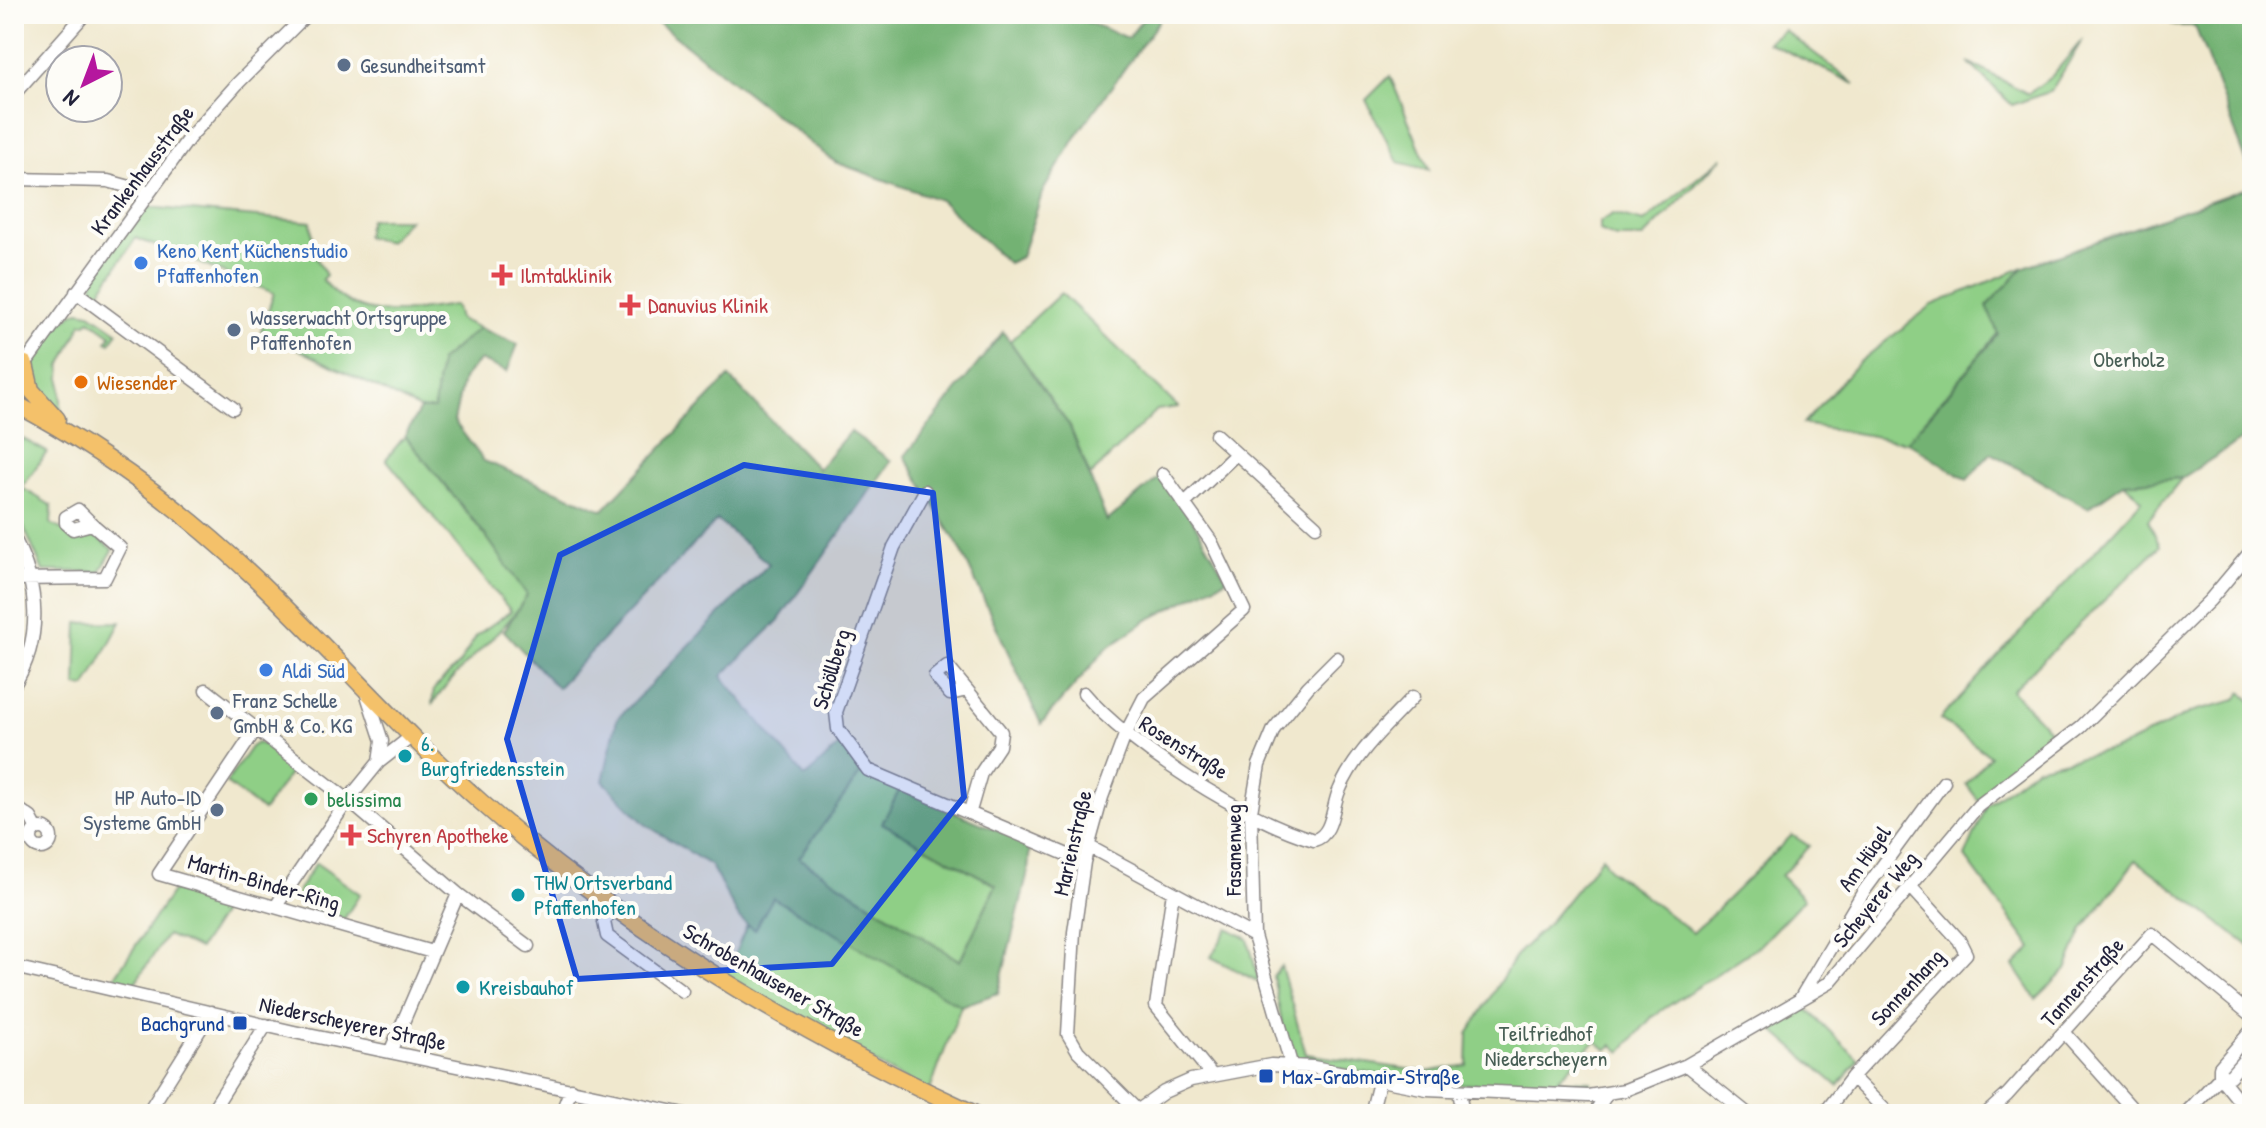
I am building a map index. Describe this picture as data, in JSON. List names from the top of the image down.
{
  "streets": {
    "main road": ["Schrobenhausener Straße"],
    "street": [
      "Krankenhausstraße",
      "Schöllberg",
      "Rosenstraße",
      "Marienstraße",
      "Fasanenweg",
      "Am Hügel",
      "Martin-Binder-Ring",
      "Scheyerer Weg",
      "Tannenstraße",
      "Sonnenhang",
      "Niederscheyerer Straße"
    ]
  },
  "crossings": [
    ["Krankenhausstraße", "Schrobenhausener Straße"],
    ["Schöllberg", "Marienstraße"],
    ["Rosenstraße", "Marienstraße"],
    ["Rosenstraße", "Fasanenweg"],
    ["Am Hügel", "Scheyerer Weg"],
    ["Scheyerer Weg", "Sonnenhang"]
  ],
  "parks": ["Oberholz", "Teilfriedhof Niederscheyern"],
  "places": {
    "other": [
      "Gesundheitsamt",
      "Keno Kent Küchenstudio Pfaffenhofen",
      "Wasserwacht Ortsgruppe Pfaffenhofen",
      "Wiesender",
      "Aldi Süd",
      "Franz Schelle GmbH & Co. KG",
      "6. Burgfriedensstein",
      "belissima",
      "HP Auto-ID Systeme GmbH",
      "THW Ortsverband Pfaffenhofen",
      "Kreisbauhof"
    ],
    "health": ["Ilmtalklinik", "Danuvius Klinik", "Schyren Apotheke"],
    "transit": ["Bachgrund", "Max-Grabmair-Straße"]
  },
  "north": "bottom left"
}
